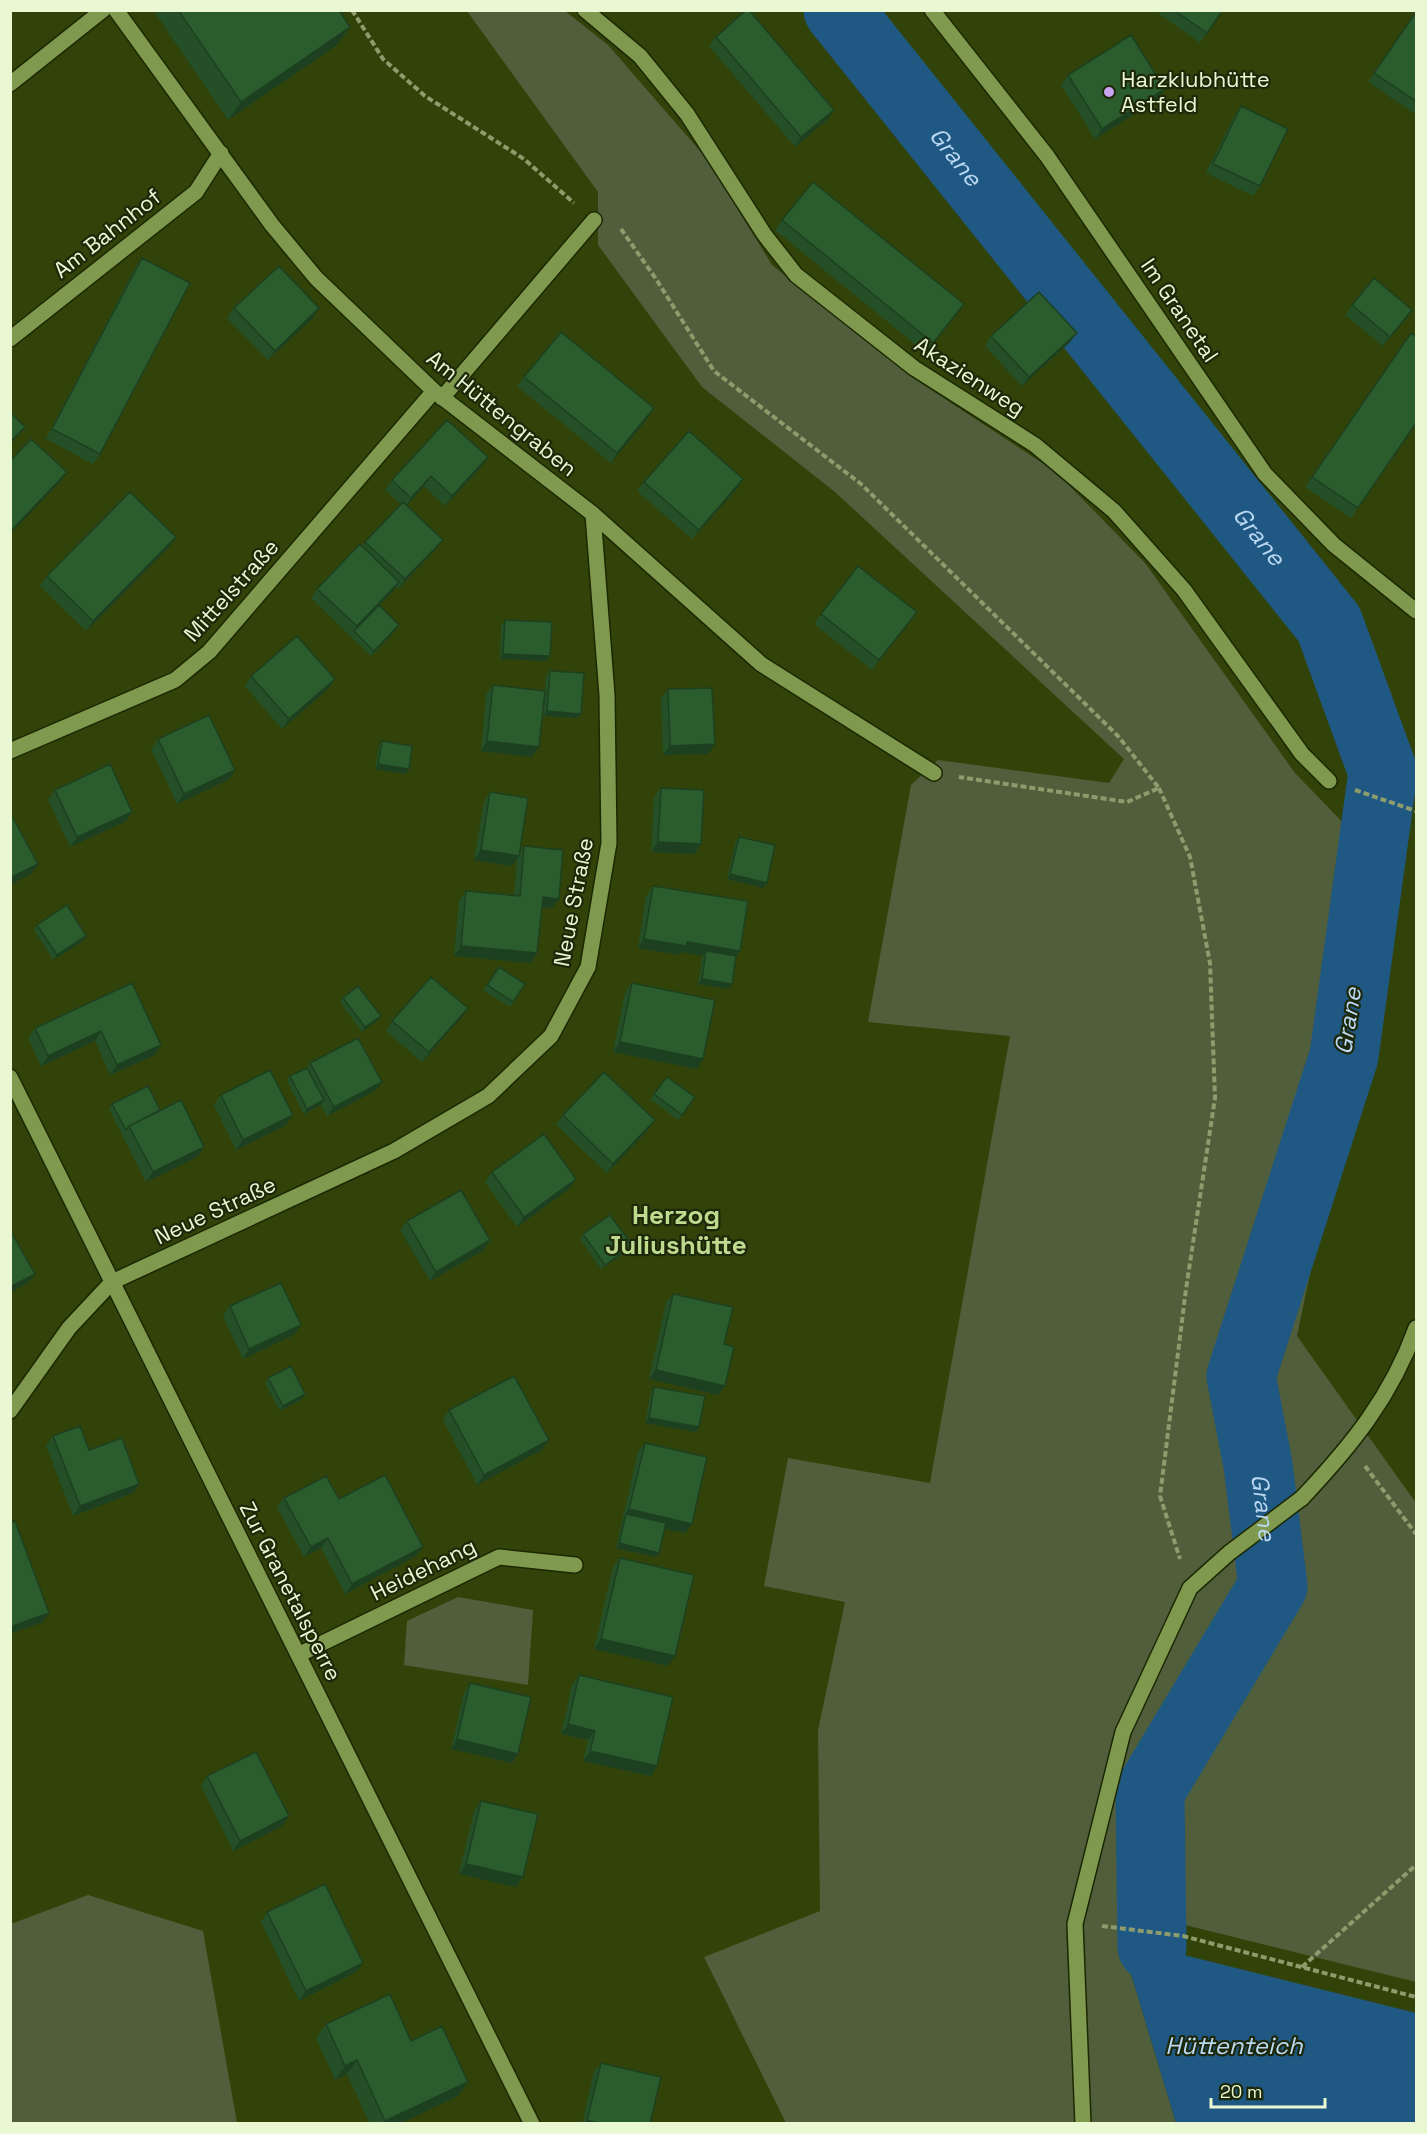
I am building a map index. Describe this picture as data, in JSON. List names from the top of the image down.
{
  "streets": {
    "street": [
      "Am Bahnhof",
      "Im Granetal",
      "Akazienweg",
      "Am Hüttengraben",
      "Mittelstraße",
      "Neue Straße",
      "Heidehang",
      "Zur Granetalsperre"
    ]
  },
  "crossings": [
    ["Am Bahnhof", "Am Hüttengraben"],
    ["Am Hüttengraben", "Mittelstraße"],
    ["Am Hüttengraben", "Neue Straße"],
    ["Neue Straße", "Zur Granetalsperre"],
    ["Heidehang", "Zur Granetalsperre"]
  ],
  "districts": ["Herzog Juliushütte"],
  "water": ["Grane", "Hüttenteich"],
  "places": ["Harzklubhütte Astfeld"],
  "scale_bar": "20 m"
}
